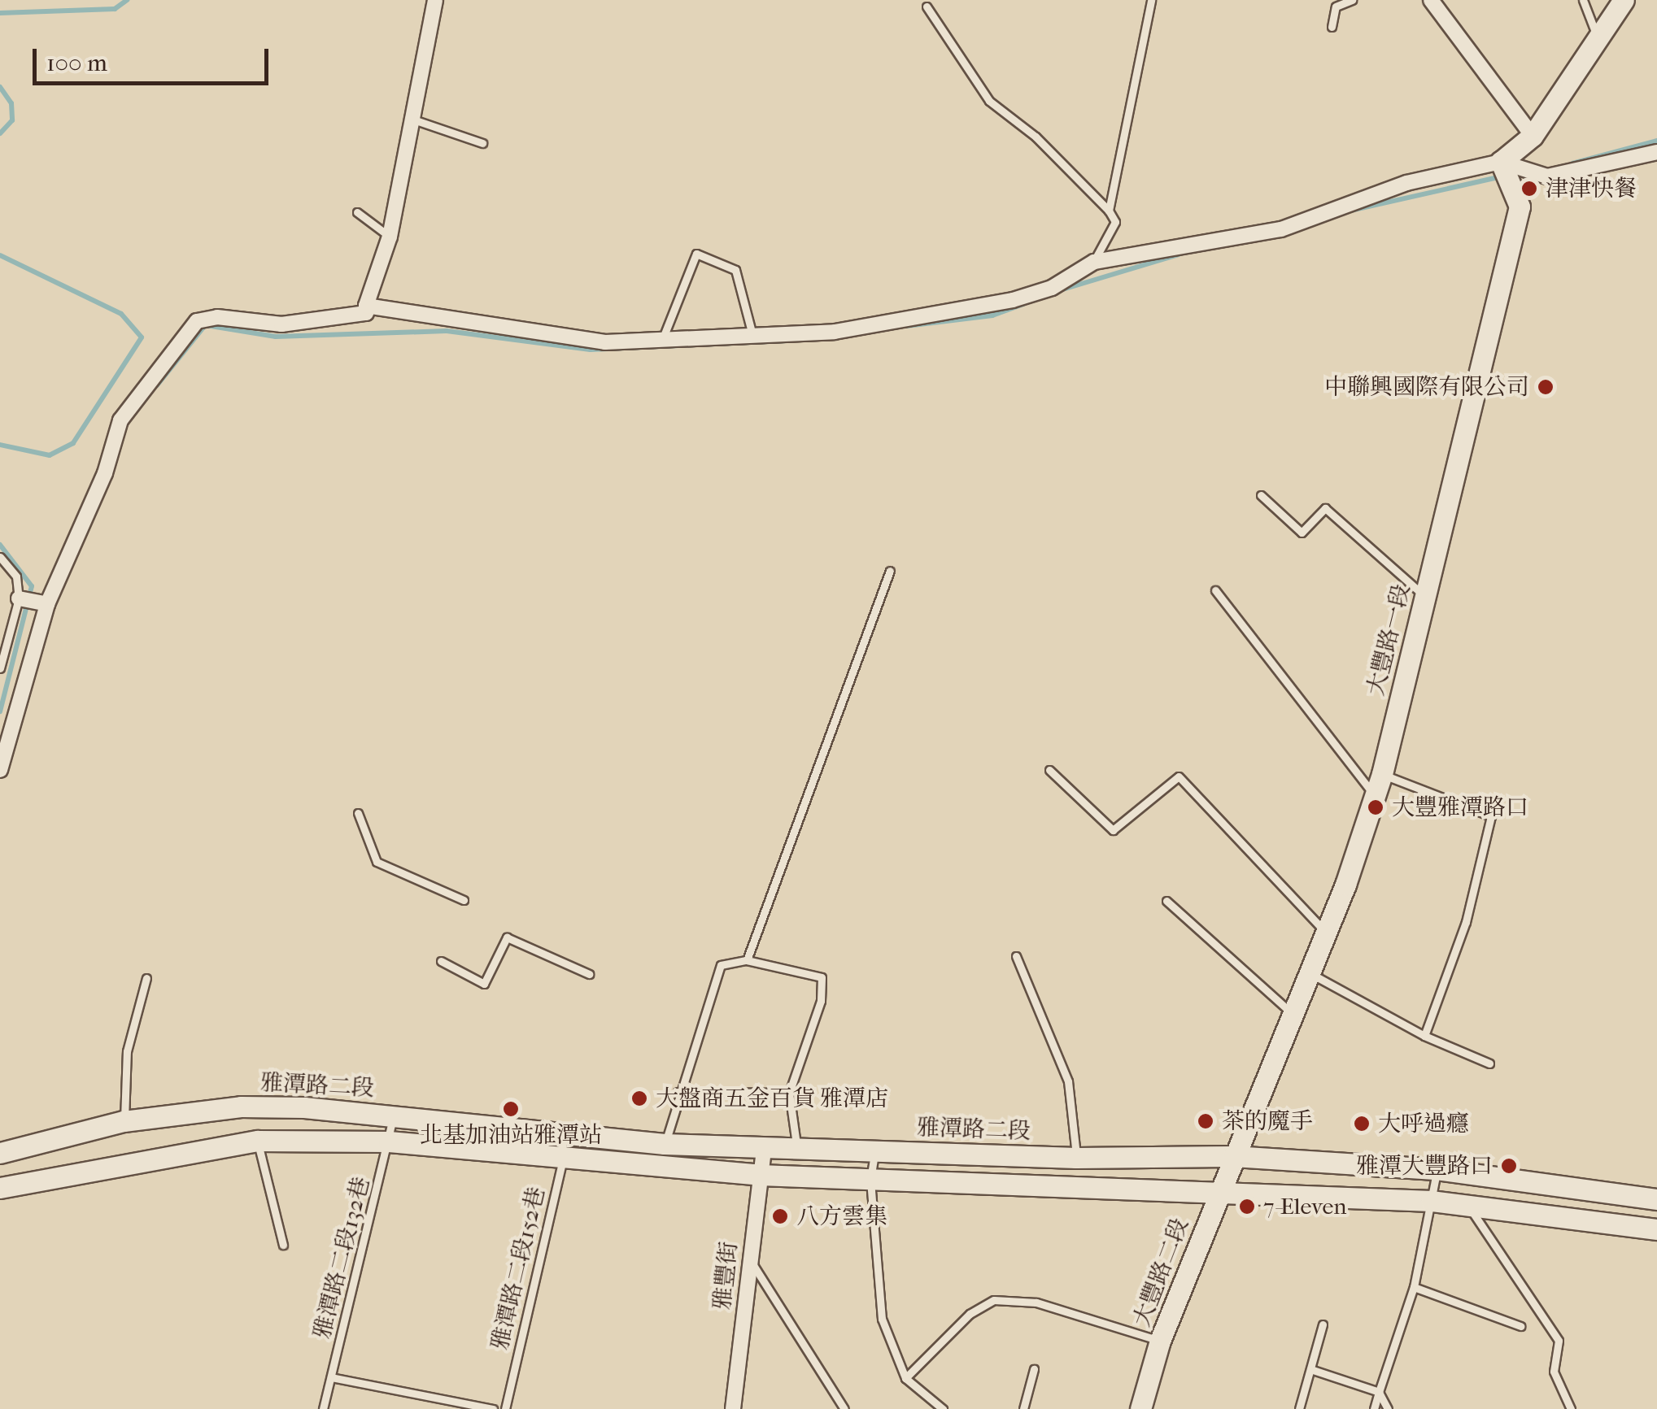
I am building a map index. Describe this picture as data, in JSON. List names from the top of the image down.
{
  "streets": {
    "street": [
      "大豐路一段",
      "雅潭路二段",
      "大豐路二段",
      "雅豐街"
    ],
    "lane": ["雅潭路二段132巷", "雅潭路二段152巷"]
  },
  "crossings": [
    ["大豐路一段", "雅潭路二段"],
    ["大豐路一段", "大豐路二段"],
    ["雅潭路二段", "雅潭路二段132巷"],
    ["雅潭路二段", "雅潭路二段152巷"],
    ["雅潭路二段", "大豐路二段"],
    ["雅潭路二段", "雅豐街"]
  ],
  "places": [
    "津津快餐",
    "中聯興國際有限公司",
    "大豐雅潭路口",
    "大盤商五金百貨 雅潭店",
    "北基加油站雅潭站",
    "茶的魔手",
    "大呼過癮",
    "雅潭大豐路口",
    "7-Eleven",
    "八方雲集"
  ],
  "scale_bar": "100 m"
}
